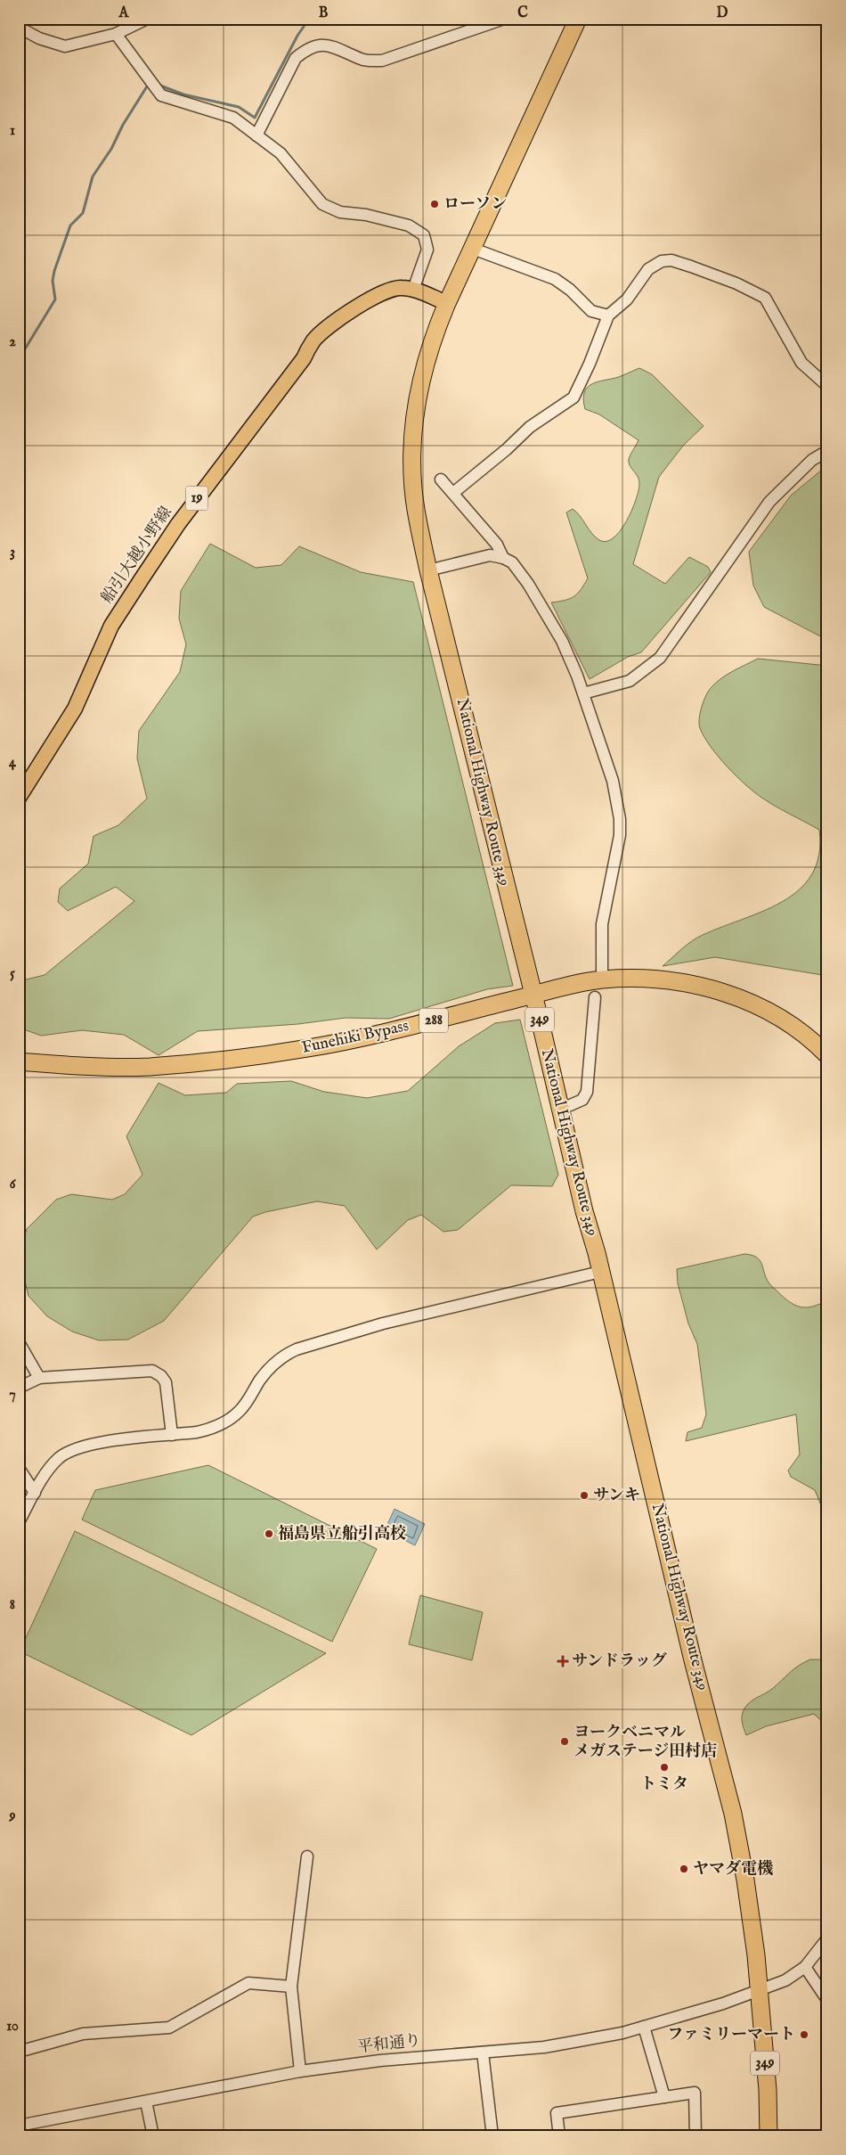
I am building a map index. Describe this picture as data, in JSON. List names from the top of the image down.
{
  "streets": {
    "highway": [
      "National Highway Route 349",
      "349",
      "288",
      "Funehiki Bypass"
    ],
    "main road": ["19", "船引大越小野線"],
    "street": ["平和通り"]
  },
  "crossings": [
    ["船引大越小野線", "National Highway Route 349"],
    ["National Highway Route 349", "Funehiki Bypass"],
    ["National Highway Route 349", "平和通り"]
  ],
  "places": {
    "other": [
      "ローソン",
      "サンキ",
      "福島県立船引高校",
      "ヨークベニマル メガステージ田村店",
      "トミタ",
      "ヤマダ電機",
      "ファミリーマート"
    ],
    "health": ["サンドラッグ"]
  },
  "grid": {
    "columns": [
      "A",
      "B",
      "C",
      "D"
    ],
    "rows": [
      "1",
      "2",
      "3",
      "4",
      "5",
      "6",
      "7",
      "8",
      "9",
      "10"
    ]
  }
}
